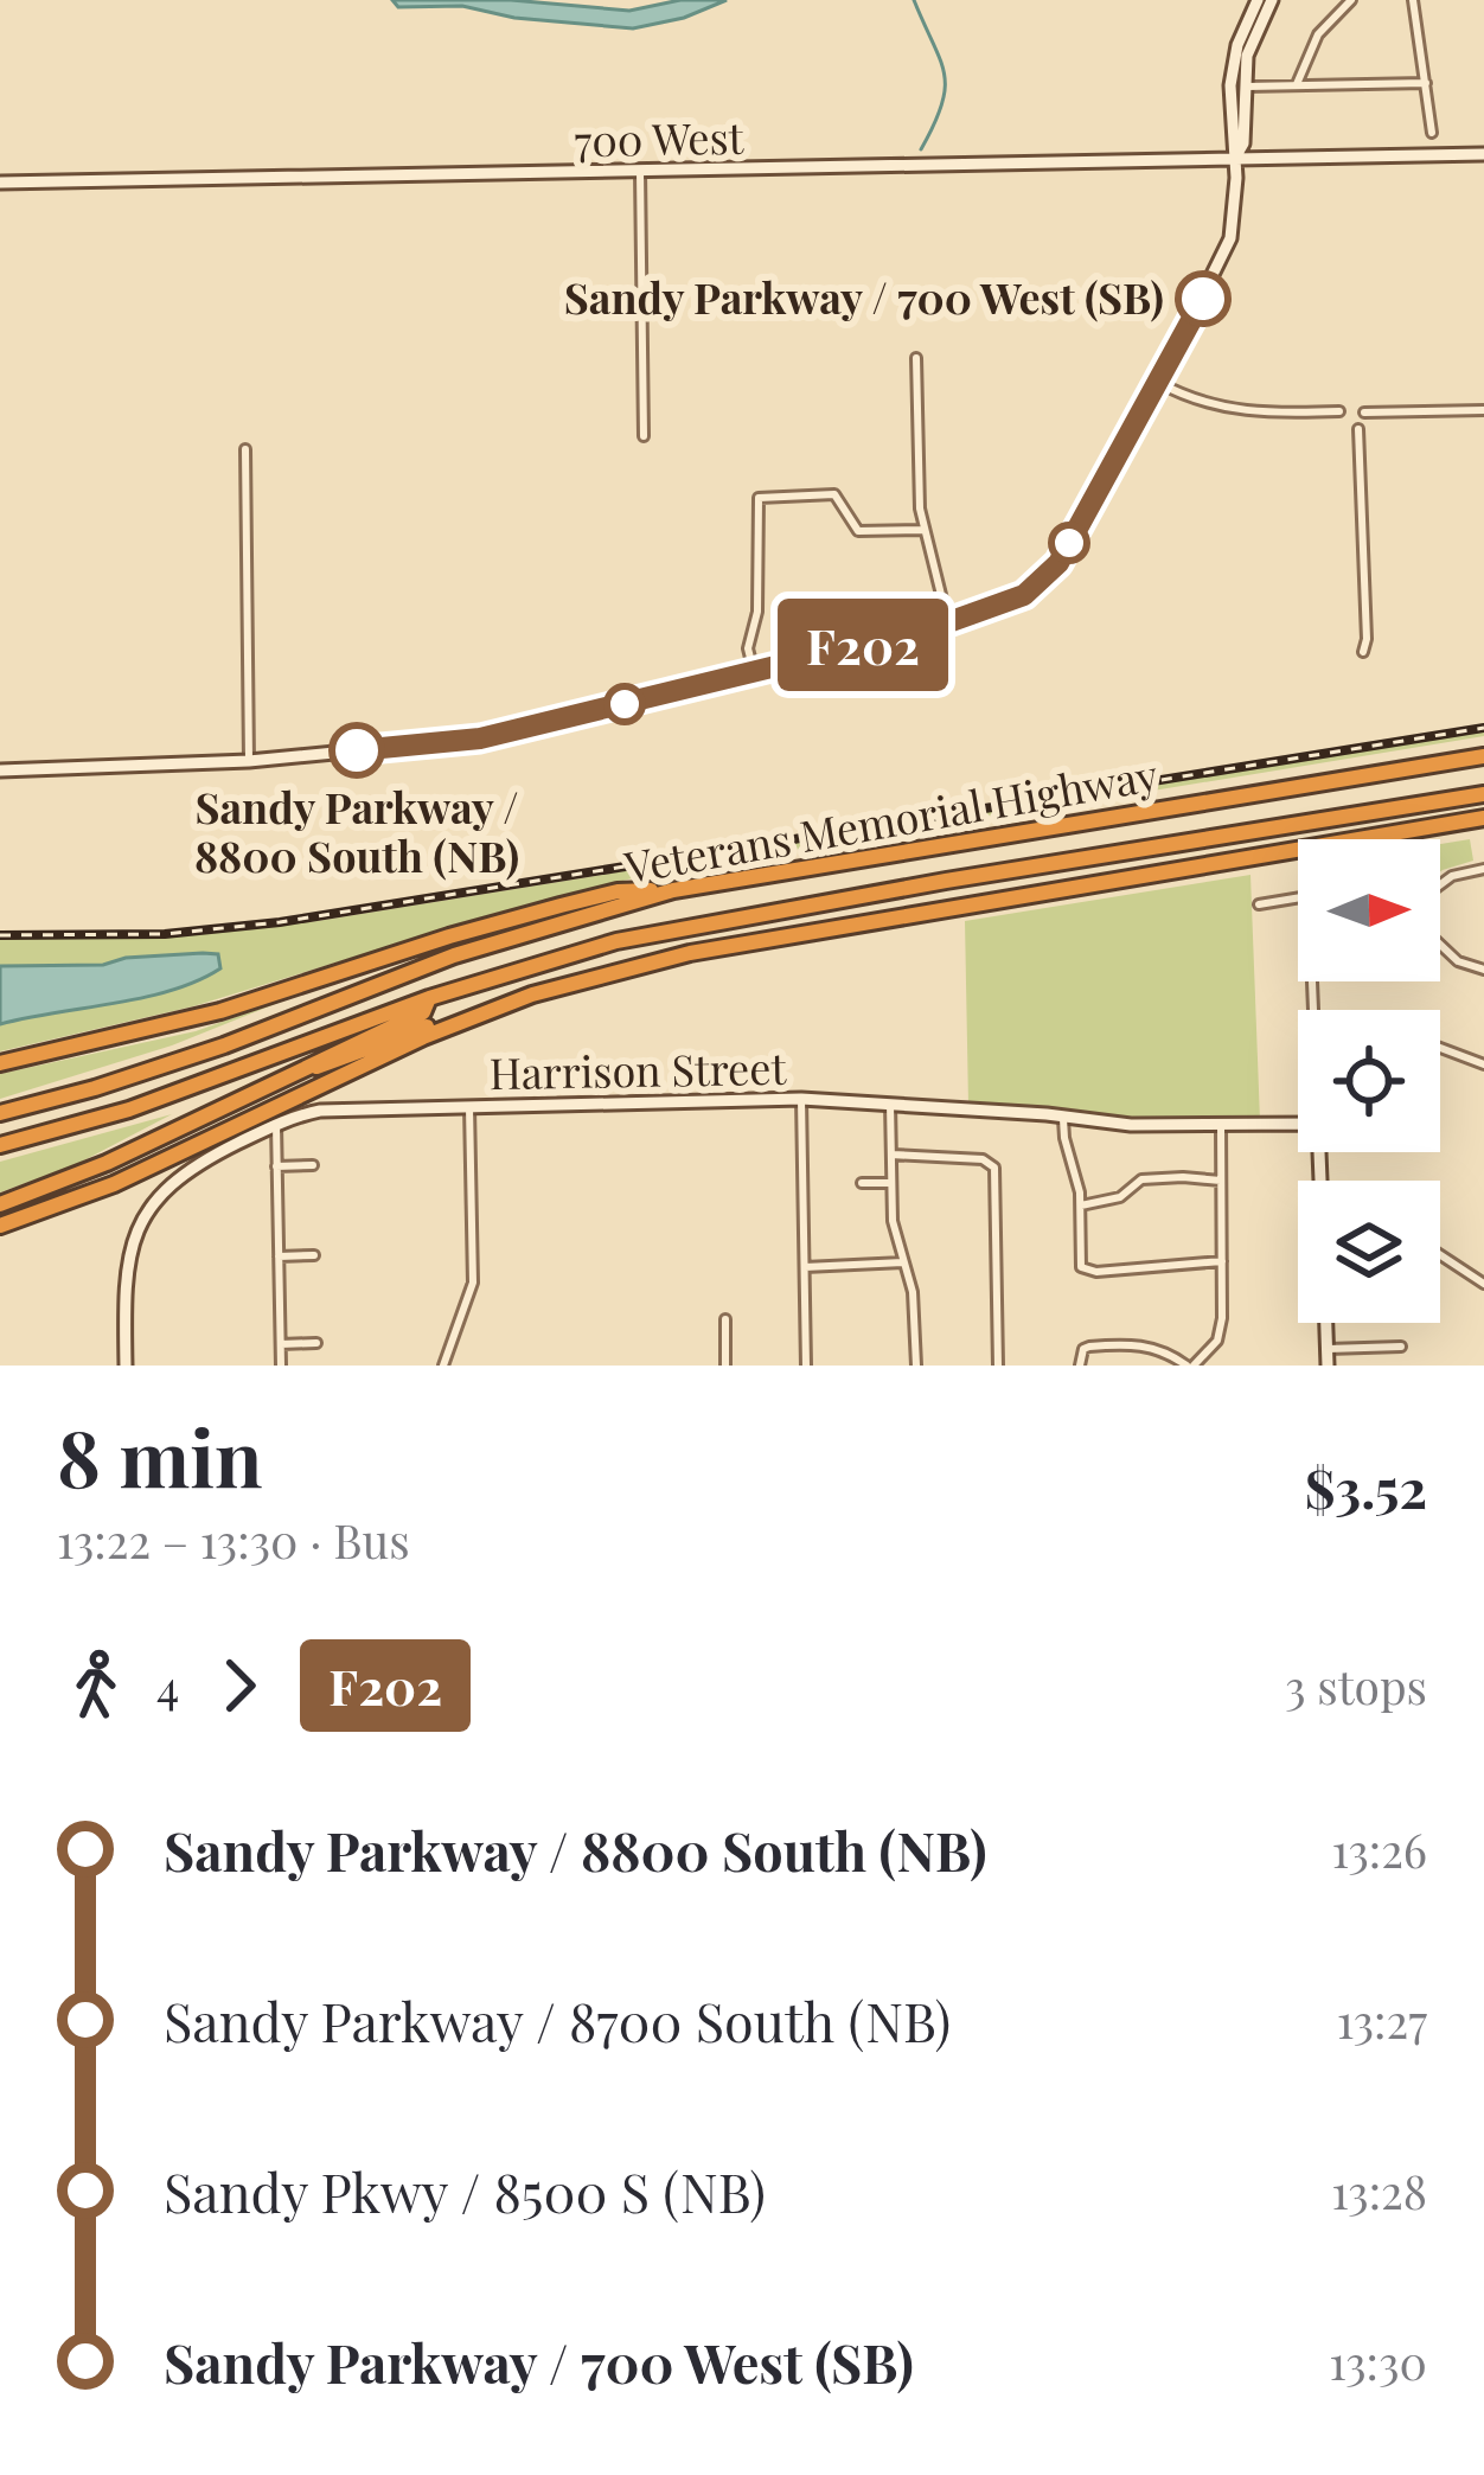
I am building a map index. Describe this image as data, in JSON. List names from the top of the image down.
{
  "streets": {
    "highway": ["Veterans Memorial Highway"],
    "street": ["700 West", "Harrison Street"]
  },
  "places": ["Sandy Parkway / 700 West (SB)", "Sandy Parkway / 8800 South (NB)"],
  "lines": ["bus line F202"],
  "north": "right",
  "page": {
    "on_map": "F202",
    "heading": ["8 min", "13:22 – 13:30 · Bus", "$3.52"],
    "legs": ["4", "F202", "3 stops"],
    "list": [
      {
        "name": "Sandy Parkway / 8800 South (NB)",
        "value": "13:26"
      },
      {
        "name": "Sandy Parkway / 8700 South (NB)",
        "value": "13:27"
      },
      {
        "name": "Sandy Pkwy / 8500 S (NB)",
        "value": "13:28"
      },
      {
        "name": "Sandy Parkway / 700 West (SB)",
        "value": "13:30"
      }
    ]
  }
}
